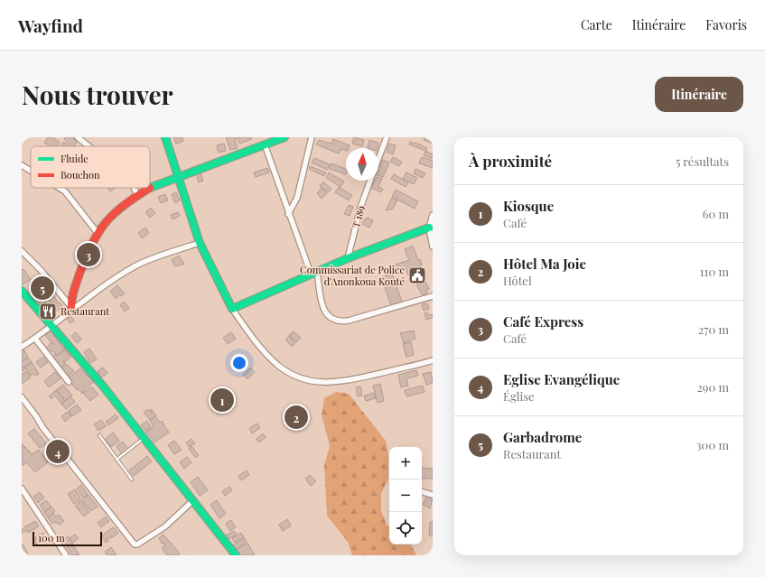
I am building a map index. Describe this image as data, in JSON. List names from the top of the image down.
{
  "streets": {
    "street": ["T 189"]
  },
  "places": {
    "public building": ["Commissariat de Police d'Anonkoua Kouté"],
    "restaurant": ["Restaurant"]
  },
  "legend": ["Fluide", "Bouchon"],
  "scale_bar": "100 m",
  "north": "top",
  "page": {
    "header": "Wayfind",
    "nav": ["Carte", "Itinéraire", "Favoris"],
    "buttons": "Itinéraire",
    "title": "Nous trouver",
    "heading": ["À proximité", "5 résultats"],
    "list": [
      {
        "mark": "1",
        "name": "Kiosque",
        "note": "Café",
        "value": "60 m"
      },
      {
        "mark": "2",
        "name": "Hôtel Ma Joie",
        "note": "Hôtel",
        "value": "110 m"
      },
      {
        "mark": "3",
        "name": "Café Express",
        "note": "Café",
        "value": "270 m"
      },
      {
        "mark": "4",
        "name": "Eglise Evangélique",
        "note": "Église",
        "value": "290 m"
      },
      {
        "mark": "5",
        "name": "Garbadrome",
        "note": "Restaurant",
        "value": "300 m"
      }
    ],
    "pins": [
      "3",
      "5",
      "1",
      "2",
      "4"
    ],
    "map_buttons": ["+", "−"],
    "scale": "100 m"
  }
}
